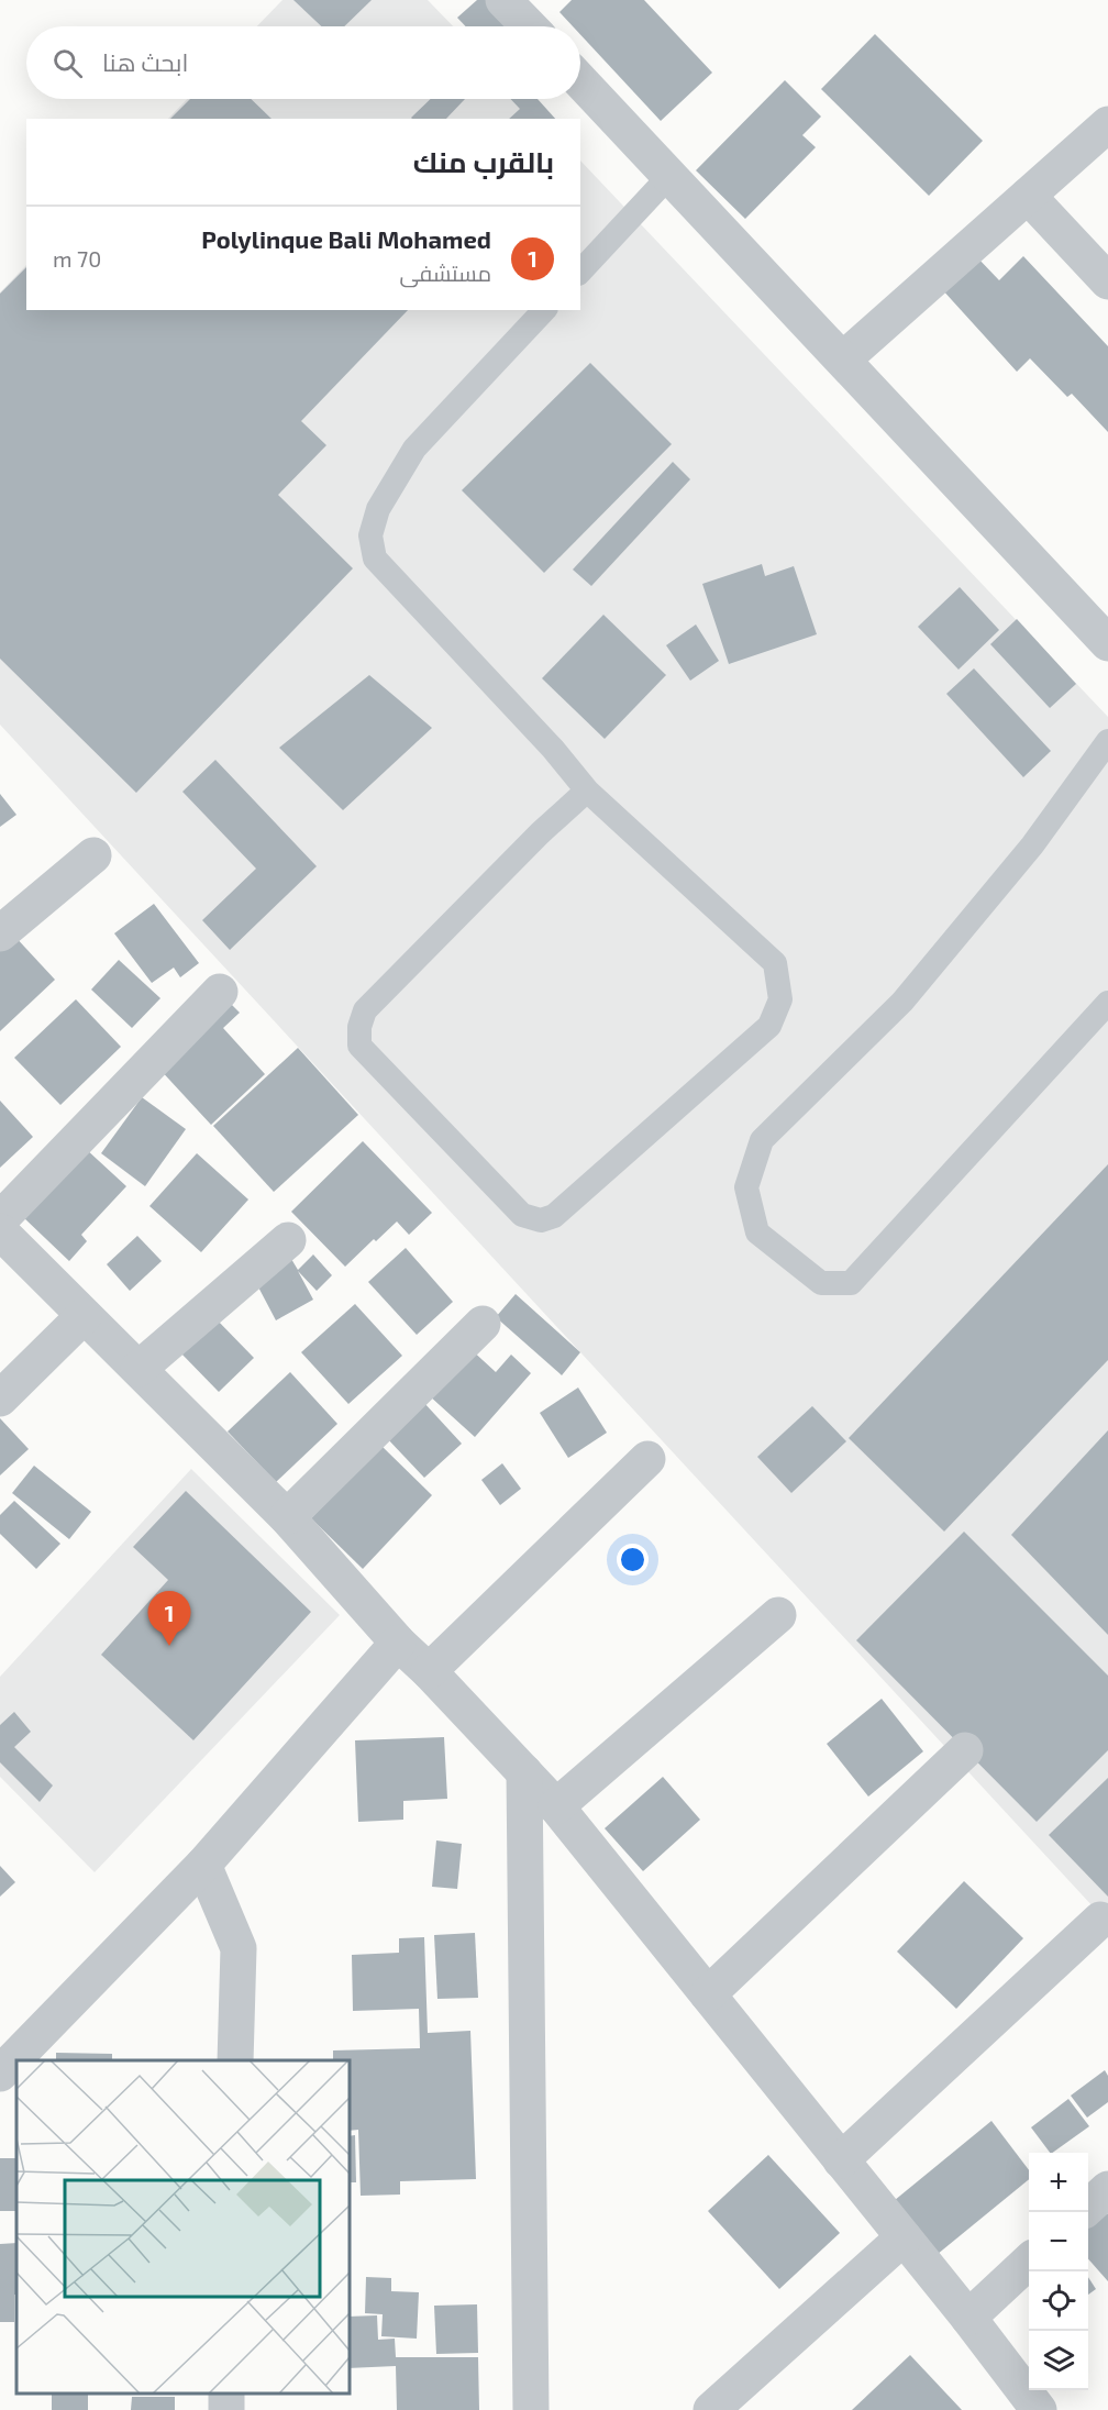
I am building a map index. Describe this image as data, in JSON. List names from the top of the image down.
{
  "page": {
    "search": "ابحث هنا",
    "heading": "بالقرب منك",
    "list": [
      {
        "mark": "1",
        "name": "Polylinque Bali Mohamed",
        "note": "مستشفى",
        "value": "70 m"
      }
    ],
    "pins": "1",
    "map_buttons": ["+", "−"]
  }
}
